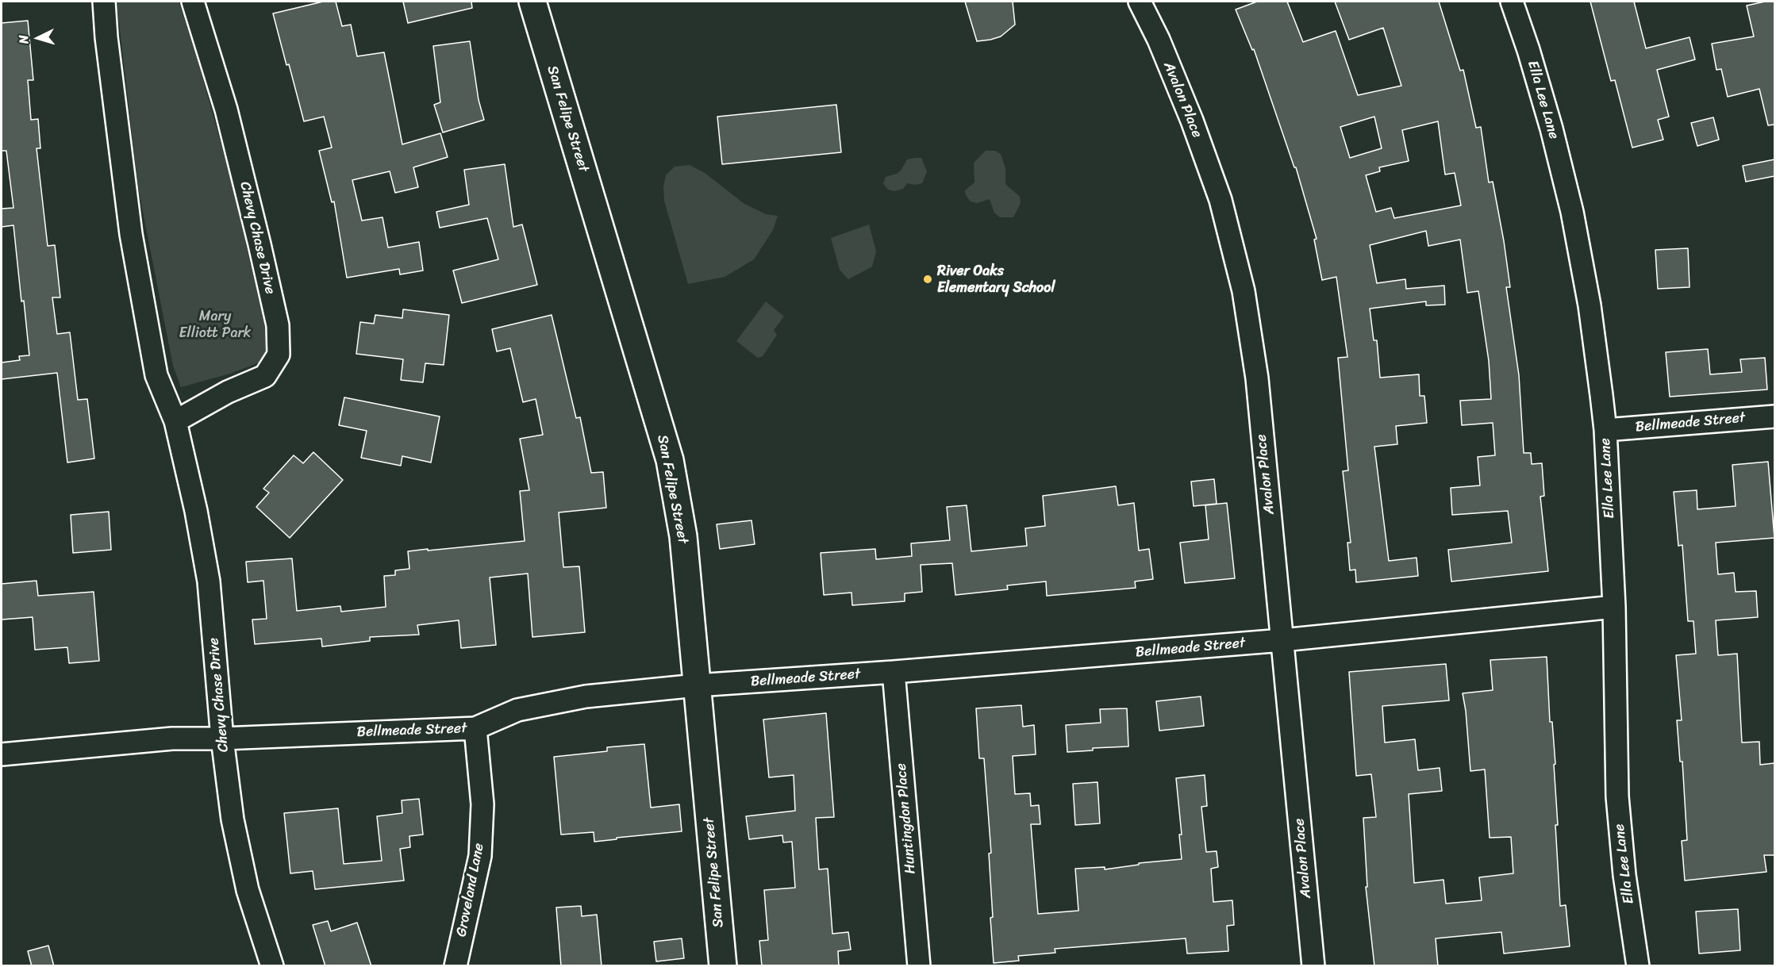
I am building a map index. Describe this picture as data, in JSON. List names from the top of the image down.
{
  "streets": {
    "main road": ["San Felipe Street"],
    "street": [
      "Avalon Place",
      "Ella Lee Lane",
      "Chevy Chase Drive",
      "Bellmeade Street",
      "Huntingdon Place",
      "Groveland Lane"
    ]
  },
  "crossings": [
    ["Avalon Place", "Bellmeade Street"],
    ["Ella Lee Lane", "Bellmeade Street"],
    ["San Felipe Street", "Bellmeade Street"],
    ["Chevy Chase Drive", "Bellmeade Street"],
    ["Bellmeade Street", "Huntingdon Place"],
    ["Bellmeade Street", "Groveland Lane"]
  ],
  "parks": ["Mary Elliott Park"],
  "places": ["River Oaks Elementary School"],
  "north": "left"
}
